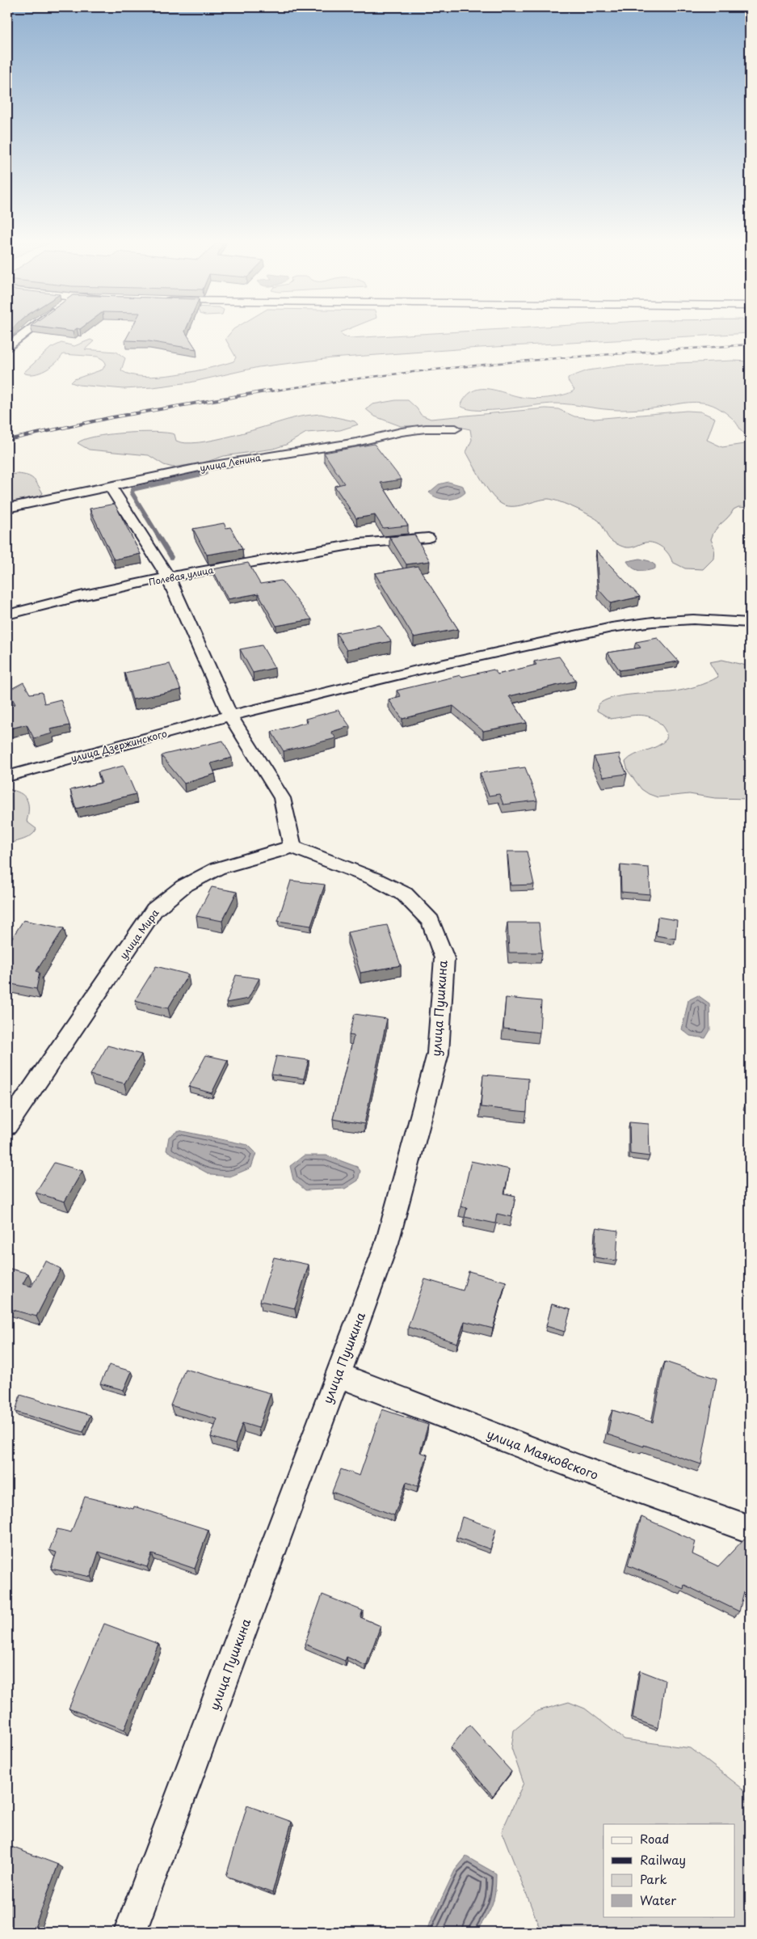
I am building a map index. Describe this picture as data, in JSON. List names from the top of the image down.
{
  "streets": {
    "street": [
      "улица Ленина",
      "Полевая улица",
      "улица Дзержинского",
      "улица Мира",
      "улица Пушкина",
      "улица Маяковского"
    ]
  },
  "crossings": [
    ["улица Мира", "улица Пушкина"],
    ["улица Пушкина", "улица Маяковского"]
  ],
  "legend": [
    "Road",
    "Railway",
    "Park",
    "Water"
  ]
}
